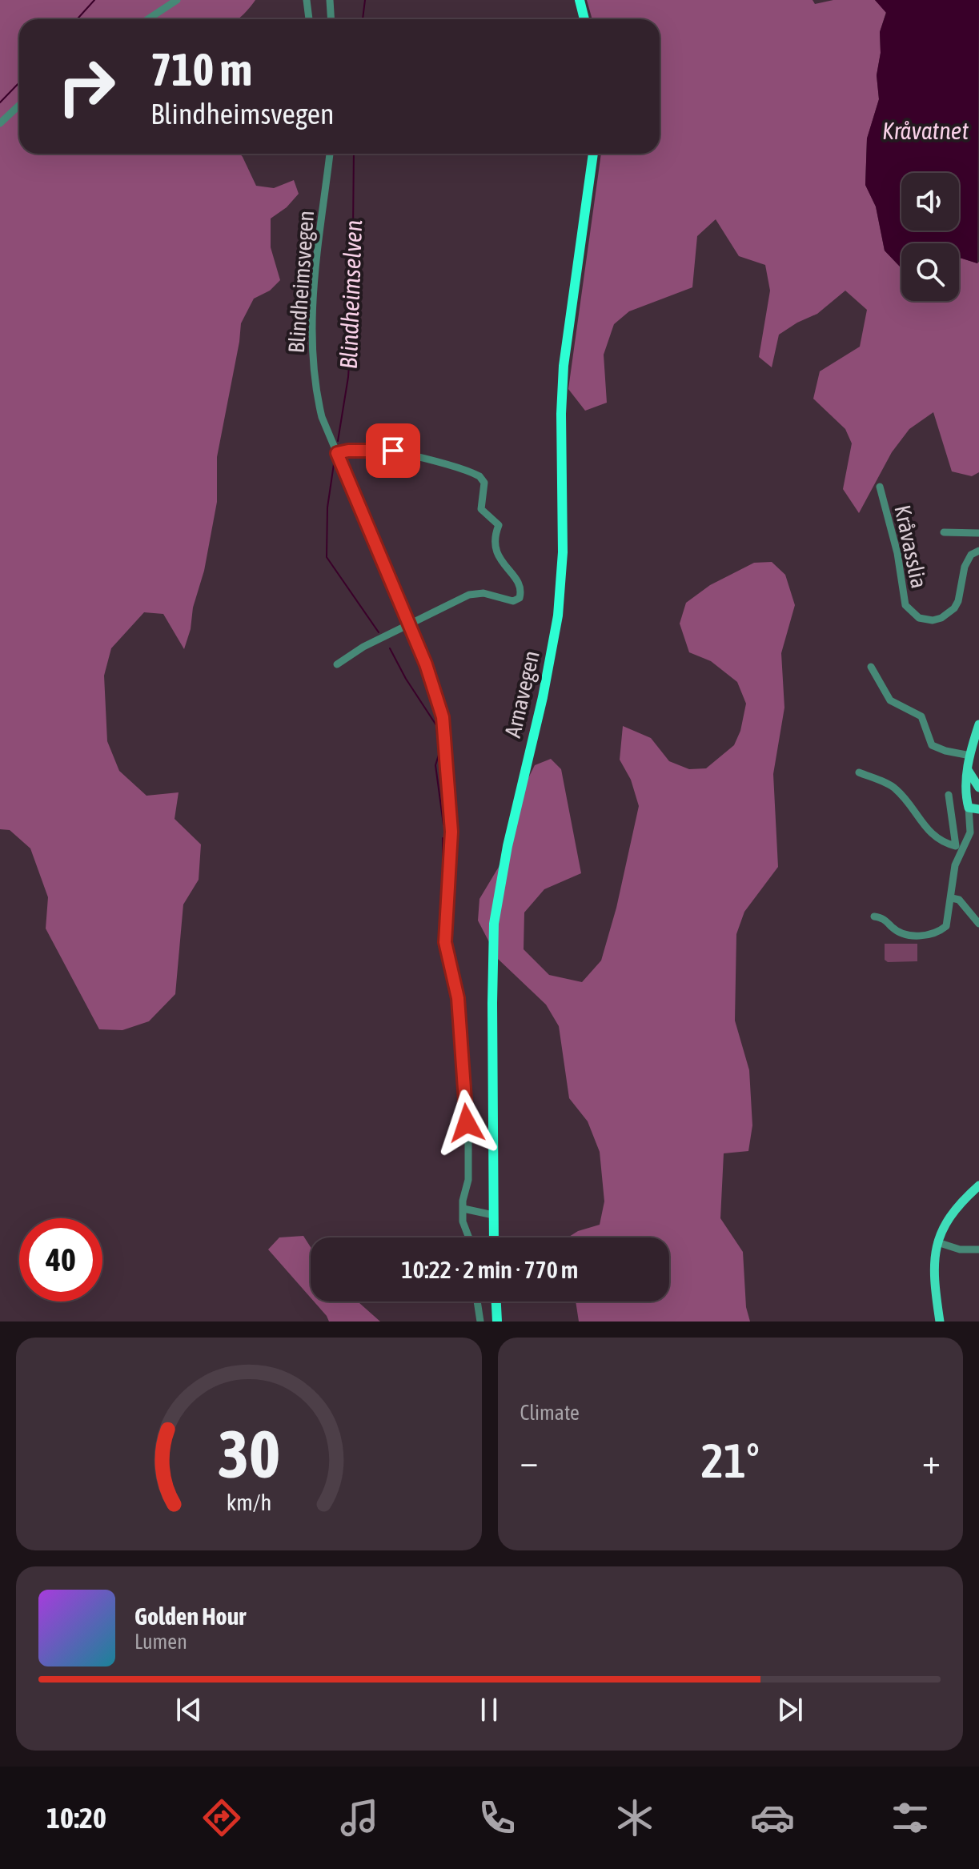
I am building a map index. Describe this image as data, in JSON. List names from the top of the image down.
{
  "streets": {
    "highway": ["Arnavegen"],
    "street": ["Blindheimsvegen", "Kråvasslia"]
  },
  "water": ["Kråvatnet", "Blindheimselven"],
  "page": {
    "turn": ["710 m", "Blindheimsvegen"],
    "limit": "40",
    "trip": "10:22 · 2 min · 770 m",
    "tile": "Climate",
    "heat": ["−", "21°", "+"],
    "song": ["Golden Hour", "Lumen"],
    "tabs": "10:20",
    "gauge": ["30", "km/h"]
  }
}
